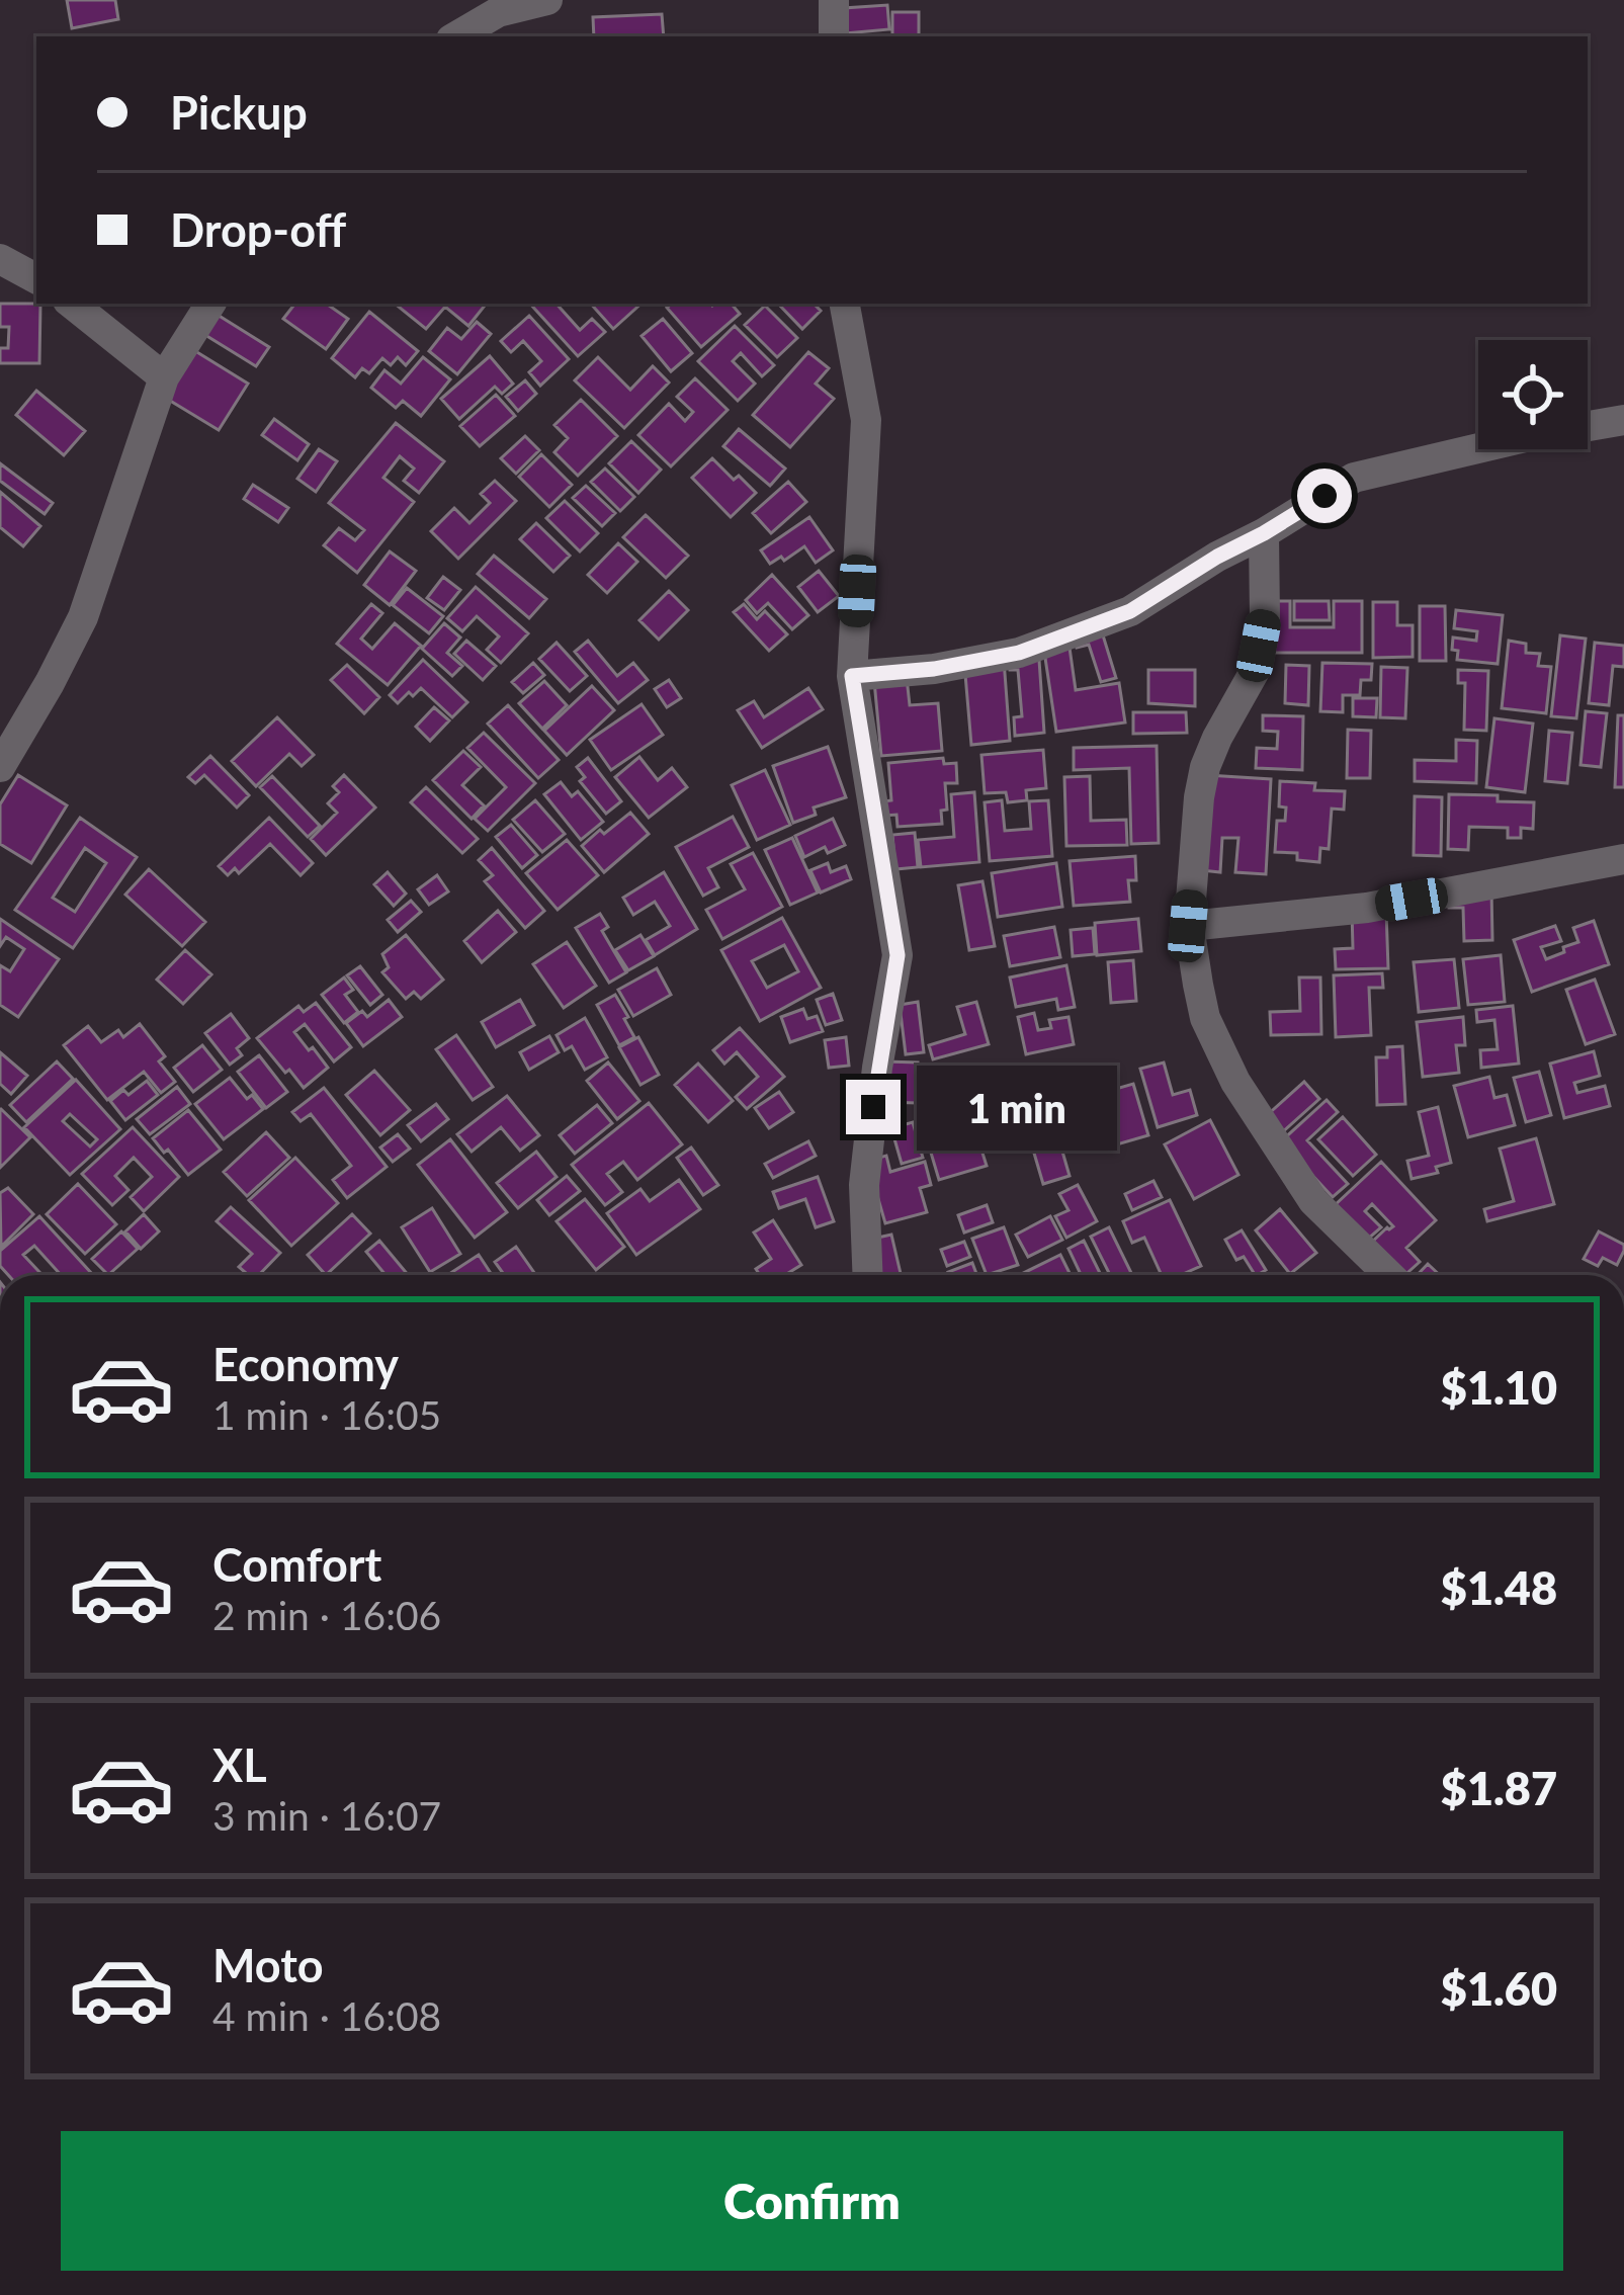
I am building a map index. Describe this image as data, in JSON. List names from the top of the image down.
{
  "page": {
    "banner": ["Pickup", "Drop-off"],
    "bubble": "1 min",
    "list": [
      {
        "name": "Economy",
        "note": "1 min · 16:05",
        "value": "$1.10"
      },
      {
        "name": "Comfort",
        "note": "2 min · 16:06",
        "value": "$1.48"
      },
      {
        "name": "XL",
        "note": "3 min · 16:07",
        "value": "$1.87"
      },
      {
        "name": "Moto",
        "note": "4 min · 16:08",
        "value": "$1.60"
      }
    ],
    "buttons": "Confirm"
  }
}
